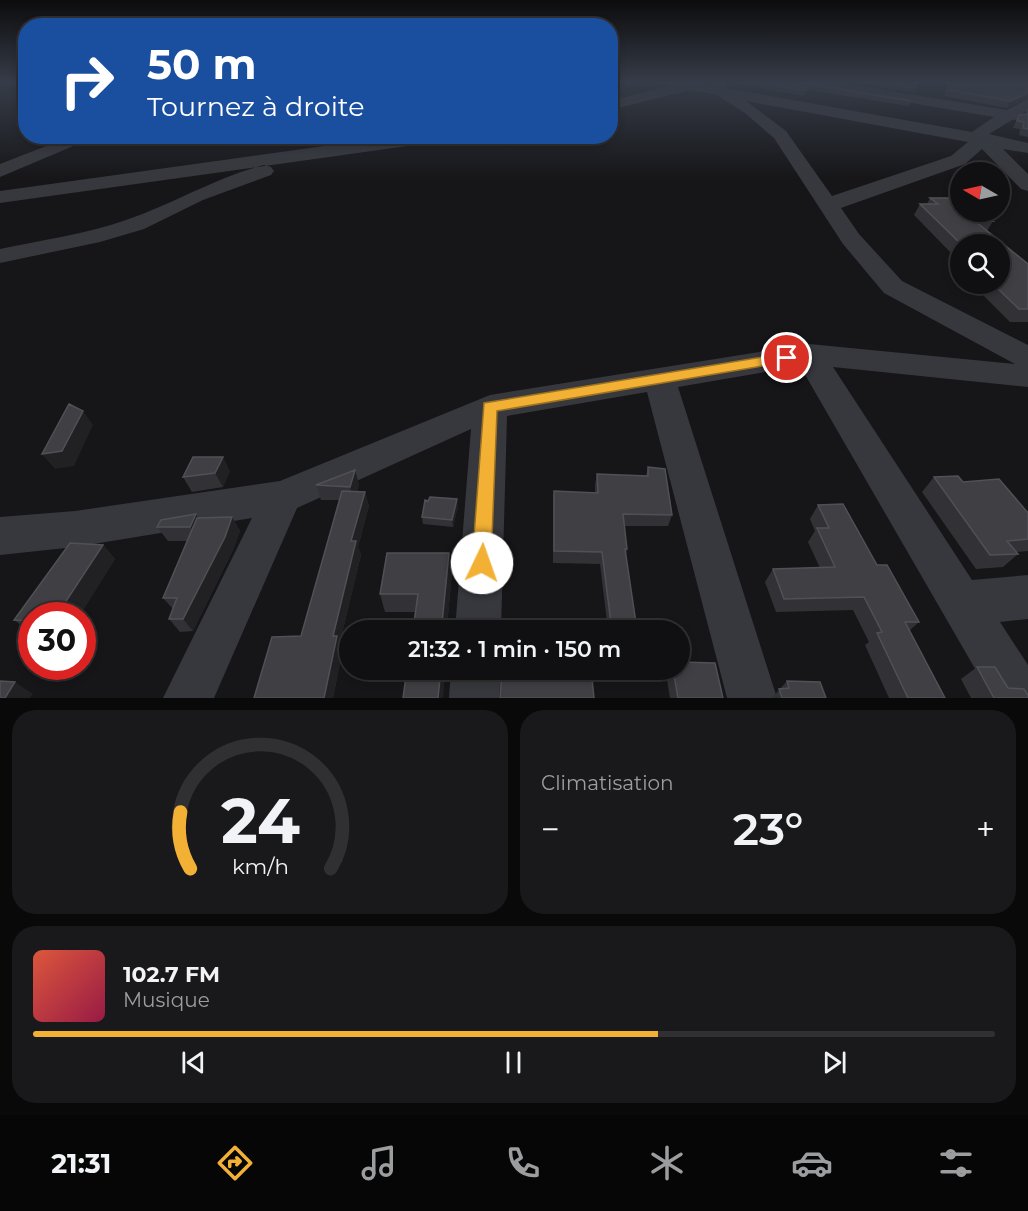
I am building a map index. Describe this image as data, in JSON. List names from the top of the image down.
{
  "north": "left",
  "page": {
    "turn": ["50 m", "Tournez à droite"],
    "limit": "30",
    "trip": "21:32 · 1 min · 150 m",
    "tile": "Climatisation",
    "heat": ["−", "23°", "+"],
    "song": ["102.7 FM", "Musique"],
    "tabs": "21:31",
    "gauge": ["24", "km/h"]
  }
}
